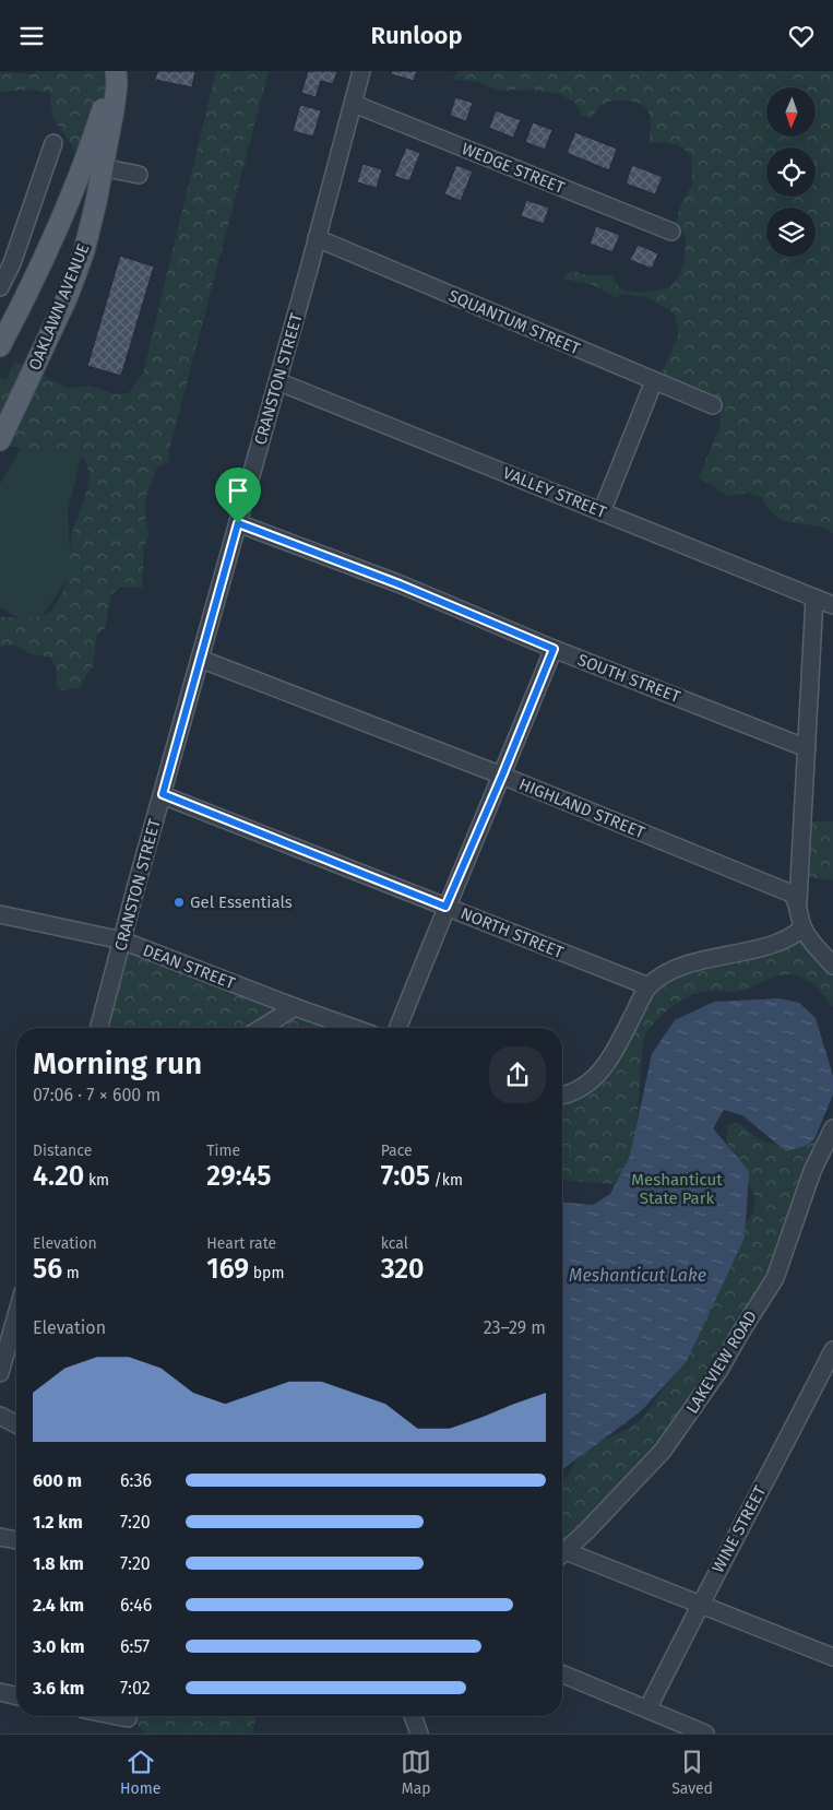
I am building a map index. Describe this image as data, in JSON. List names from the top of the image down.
{
  "streets": {
    "main road": ["OAKLAWN AVENUE"],
    "street": [
      "WEDGE STREET",
      "SQUANTUM STREET",
      "CRANSTON STREET",
      "VALLEY STREET",
      "SOUTH STREET",
      "HIGHLAND STREET",
      "NORTH STREET",
      "DEAN STREET",
      "LAKEVIEW ROAD",
      "WINE STREET"
    ]
  },
  "crossings": [
    ["WEDGE STREET", "CRANSTON STREET"],
    ["SQUANTUM STREET", "CRANSTON STREET"],
    ["CRANSTON STREET", "VALLEY STREET"],
    ["CRANSTON STREET", "SOUTH STREET"],
    ["CRANSTON STREET", "HIGHLAND STREET"],
    ["CRANSTON STREET", "NORTH STREET"],
    ["CRANSTON STREET", "DEAN STREET"]
  ],
  "water": ["Meshanticut Lake"],
  "parks": ["Meshanticut State Park"],
  "places": ["Gel Essentials"],
  "north": "bottom",
  "page": {
    "header": "Runloop",
    "heading": ["Morning run", "07:06 · 7 × 600 m"],
    "stats": [
      ["Distance", "4.20 km"],
      ["Time", "29:45"],
      ["Pace", "7:05 /km"],
      ["Elevation", "56 m"],
      ["Heart rate", "169 bpm"],
      ["kcal", "320"]
    ],
    "chart": ["Elevation", "23–29 m"],
    "list": [
      {
        "name": "600 m",
        "note": "6:36"
      },
      {
        "name": "1.2 km",
        "note": "7:20"
      },
      {
        "name": "1.8 km",
        "note": "7:20"
      },
      {
        "name": "2.4 km",
        "note": "6:46"
      },
      {
        "name": "3.0 km",
        "note": "6:57"
      },
      {
        "name": "3.6 km",
        "note": "7:02"
      }
    ],
    "tabs": ["Home", "Map", "Saved"]
  }
}
